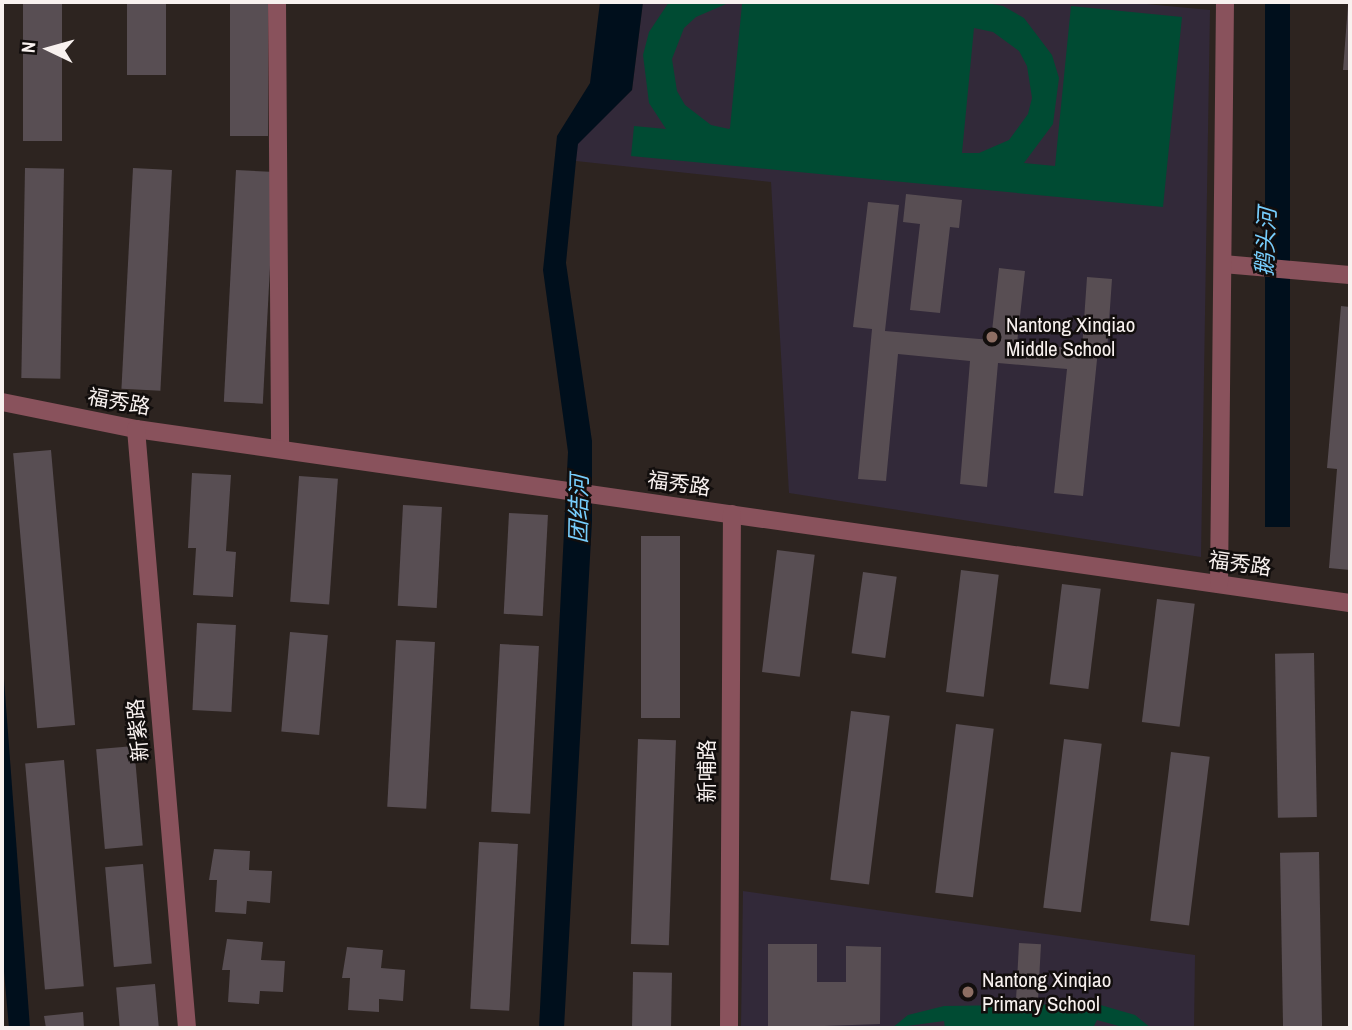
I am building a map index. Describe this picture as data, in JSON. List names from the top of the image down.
{
  "streets": {
    "street": ["福秀路", "新紫路", "新哺路"]
  },
  "crossings": [
    ["福秀路", "新紫路"],
    ["福秀路", "新哺路"]
  ],
  "water": ["鹅头河", "团结河"],
  "places": ["Nantong Xinqiao Middle School", "Nantong Xinqiao Primary School"],
  "north": "left"
}
